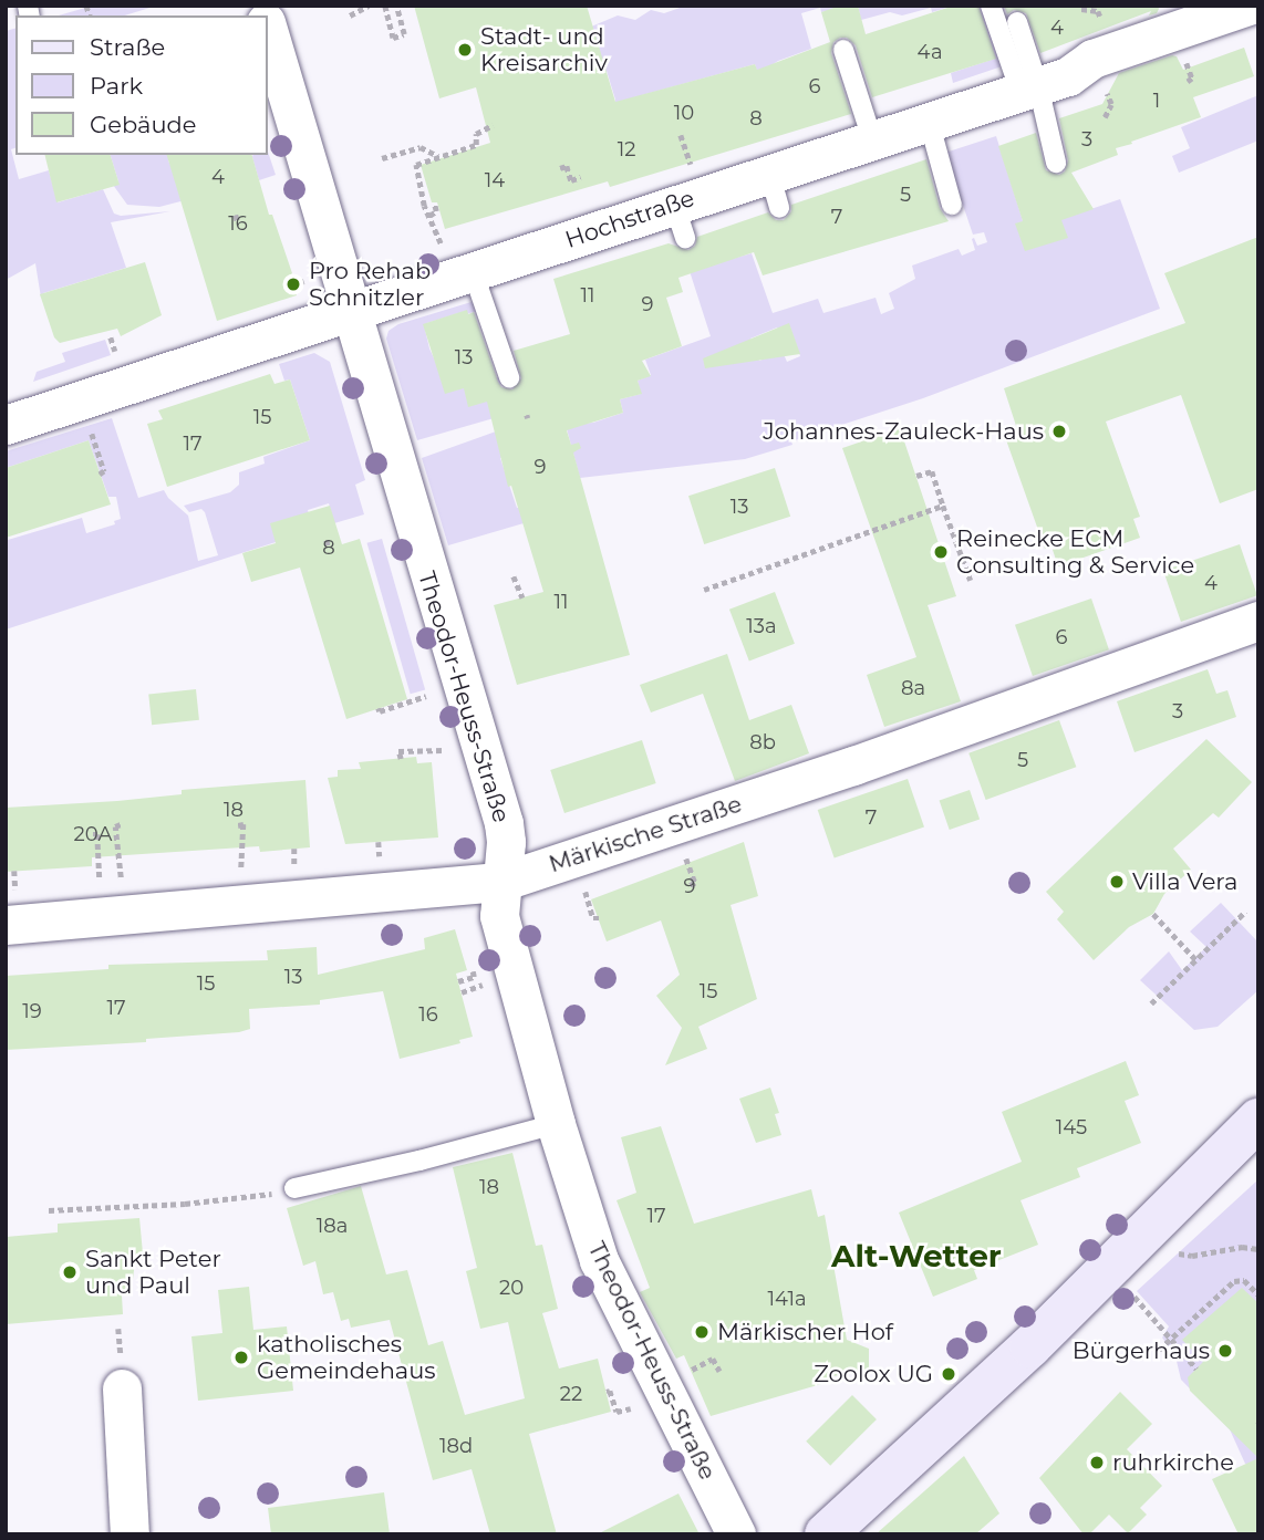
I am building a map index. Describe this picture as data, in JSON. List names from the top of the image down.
{
  "streets": {
    "street": ["Hochstraße", "Theodor-Heuss-Straße", "Märkische Straße"]
  },
  "crossings": [
    ["Hochstraße", "Theodor-Heuss-Straße"],
    ["Theodor-Heuss-Straße", "Märkische Straße"]
  ],
  "districts": ["Alt-Wetter"],
  "places": [
    "Stadt- und Kreisarchiv",
    "Pro Rehab Schnitzler",
    "Johannes-Zauleck-Haus",
    "Reinecke ECM Consulting & Service",
    "Villa Vera",
    "Sankt Peter und Paul",
    "Märkischer Hof",
    "Bürgerhaus",
    "katholisches Gemeindehaus",
    "Zoolox UG",
    "ruhrkirche"
  ],
  "house_numbers": [
    "4",
    "4a",
    "6",
    "1",
    "10",
    "8",
    "3",
    "12",
    "4",
    "14",
    "5",
    "7",
    "16",
    "11",
    "9",
    "13",
    "15",
    "17",
    "9",
    "13",
    "8",
    "4",
    "11",
    "13a",
    "6",
    "8a",
    "3",
    "8b",
    "5",
    "18",
    "7",
    "20A",
    "9",
    "13",
    "15",
    "15",
    "17",
    "19",
    "16",
    "145",
    "18",
    "17",
    "18a",
    "20",
    "141a",
    "22",
    "18d"
  ],
  "legend": ["Straße", "Park", "Gebäude"]
}
